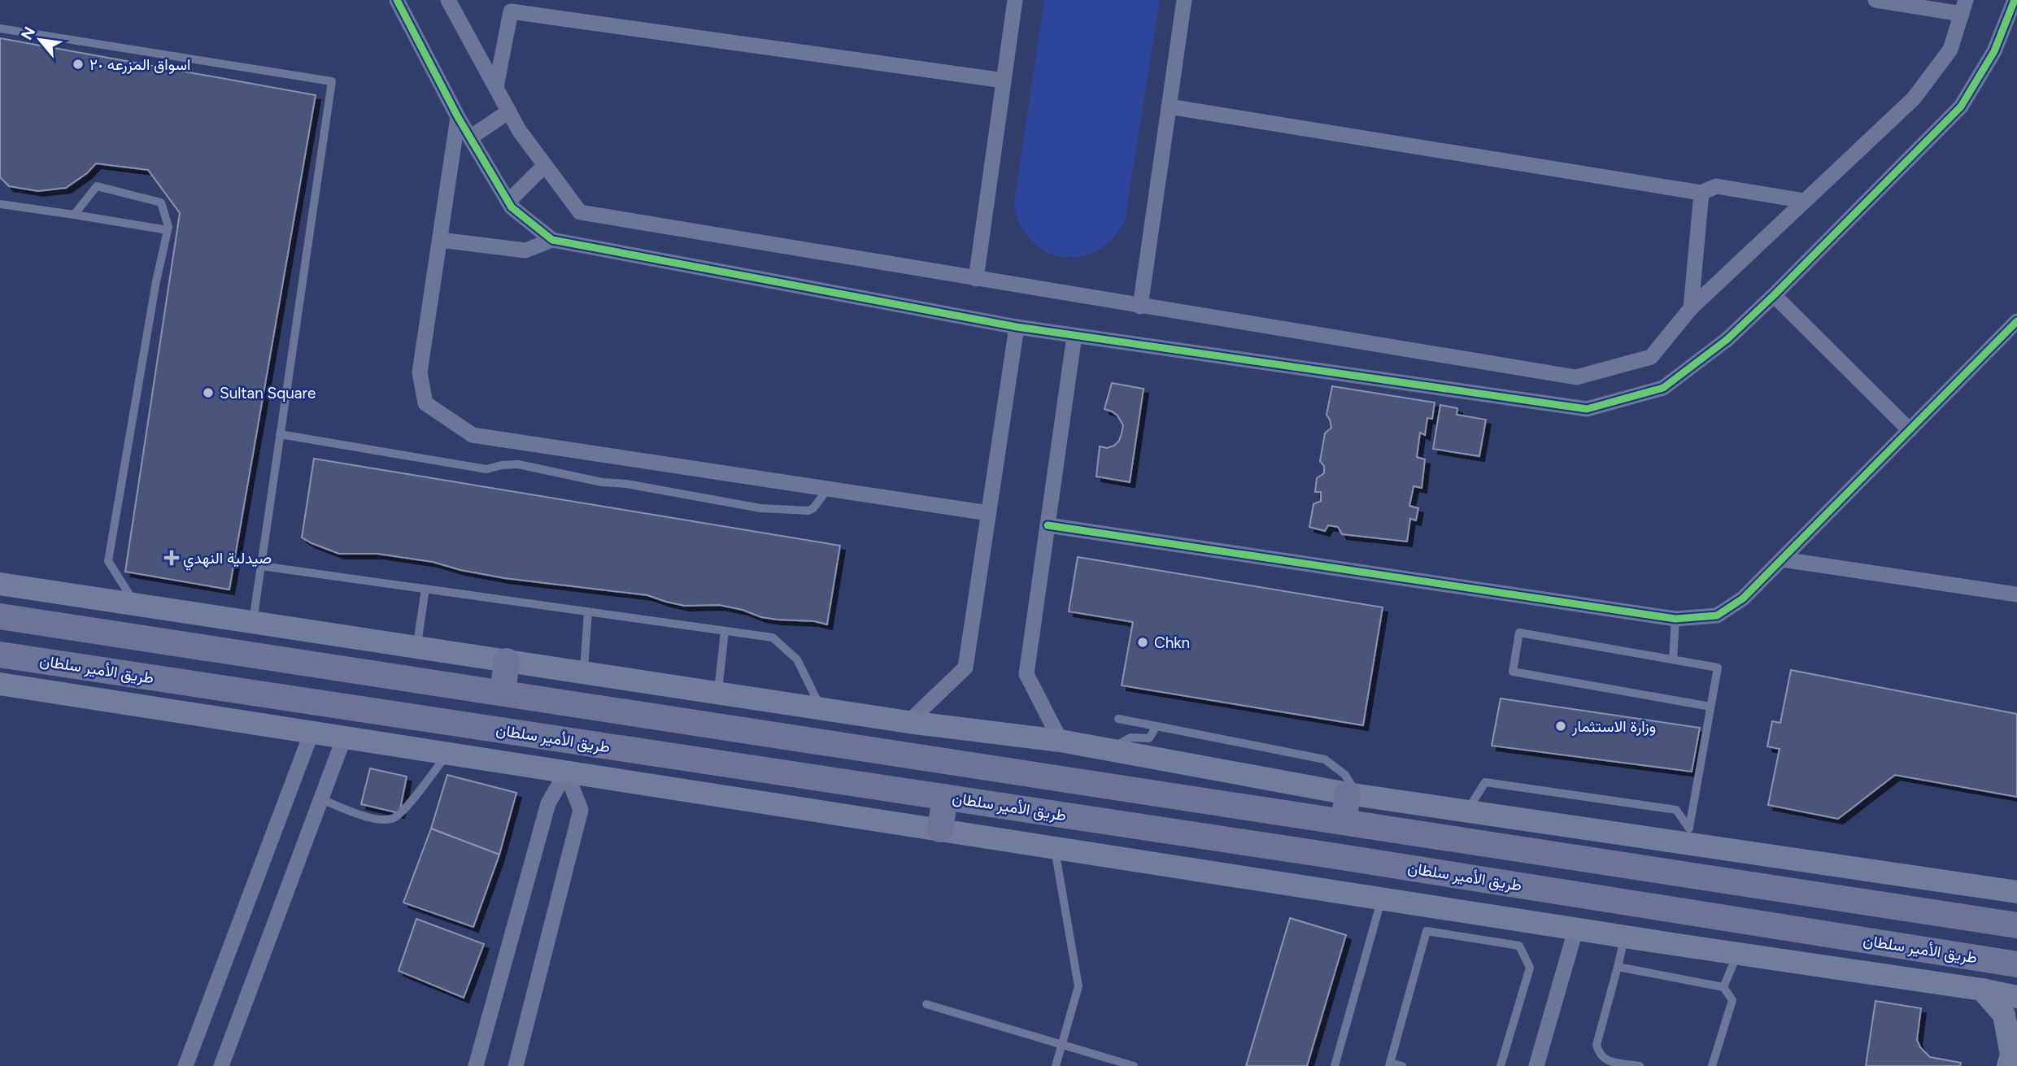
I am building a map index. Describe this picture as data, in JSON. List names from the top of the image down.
{
  "streets": {
    "main road": ["طريق الأمير سلطان"]
  },
  "places": {
    "other": [
      "اسواق المزرعه ٢٠",
      "Sultan Square",
      "Chkn",
      "وزارة الاستثمار"
    ],
    "health": ["صيدلية النهدي"]
  },
  "north": "top left"
}
